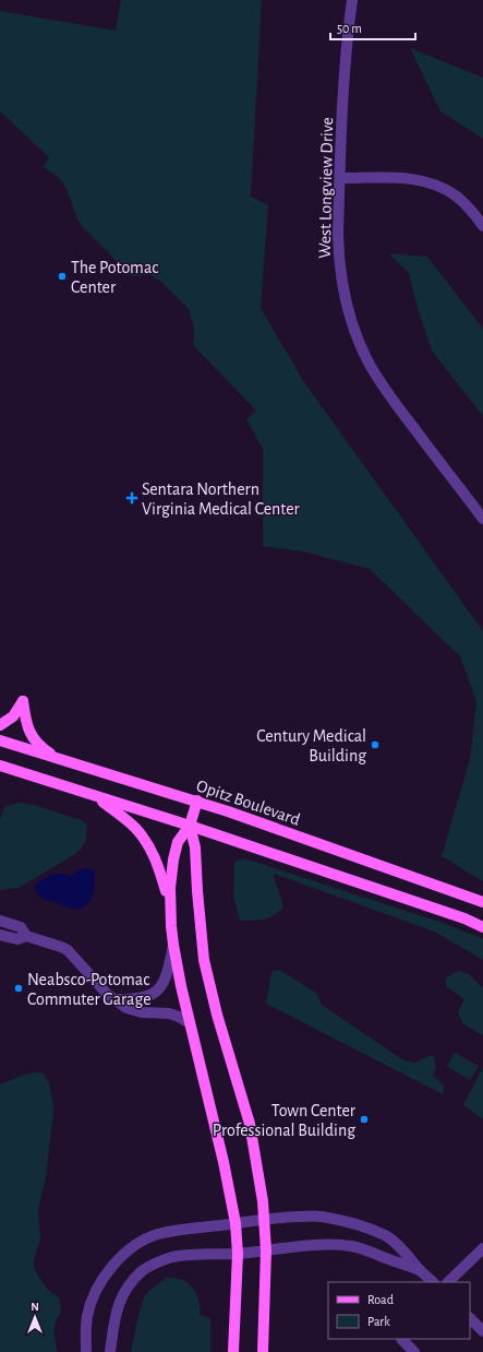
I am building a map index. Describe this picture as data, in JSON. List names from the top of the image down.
{
  "streets": {
    "main road": ["Opitz Boulevard"],
    "street": ["West Longview Drive"]
  },
  "places": {
    "other": [
      "The Potomac Center",
      "Century Medical Building",
      "Neabsco-Potomac Commuter Garage",
      "Town Center Professional Building"
    ],
    "health": ["Sentara Northern Virginia Medical Center"]
  },
  "legend": ["Road", "Park"],
  "scale_bar": "50 m",
  "north": "top"
}
